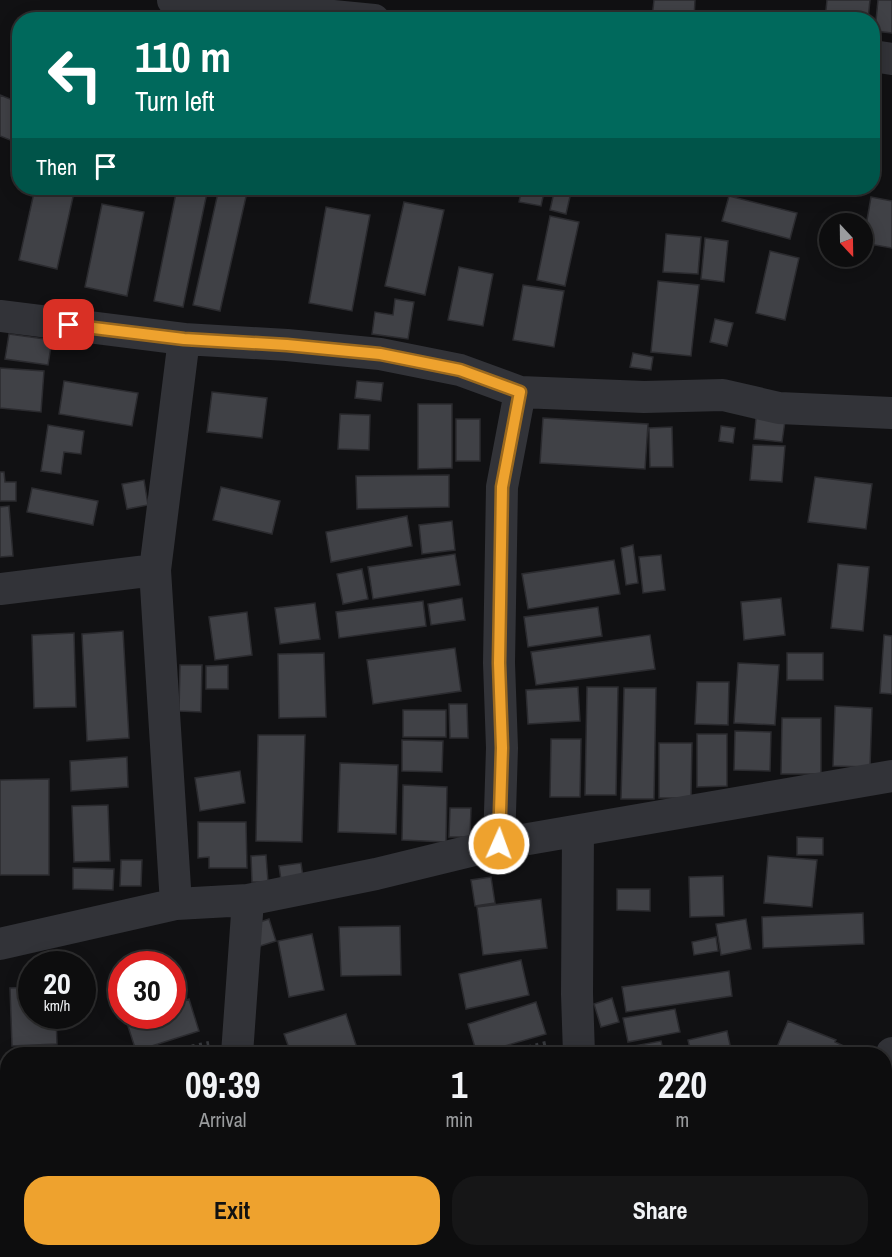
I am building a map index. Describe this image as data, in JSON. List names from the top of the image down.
{
  "north": "bottom",
  "page": {
    "turn": ["110 m", "Turn left"],
    "then": "Then",
    "speed": "20 km/h",
    "limit": "30",
    "eta": [
      "09:39",
      "Arrival",
      "1",
      "min",
      "220",
      "m"
    ],
    "buttons": ["Exit", "Share"]
  }
}
